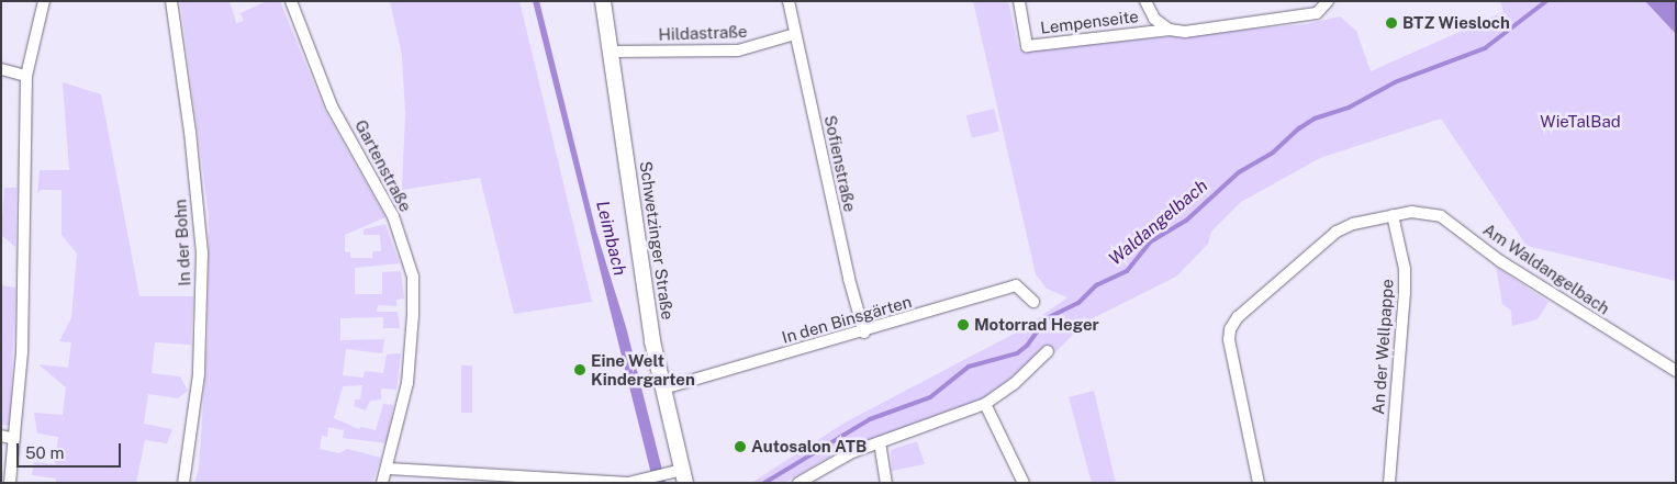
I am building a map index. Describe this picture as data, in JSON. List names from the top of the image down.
{
  "streets": {
    "street": [
      "Lempenseite",
      "Hildastraße",
      "Sofienstraße",
      "Gartenstraße",
      "Schwetzinger Straße",
      "In der Bohn",
      "Am Waldangelbach",
      "In den Binsgärten",
      "An der Wellpappe"
    ]
  },
  "crossings": [
    ["Hildastraße", "Sofienstraße"],
    ["Hildastraße", "Schwetzinger Straße"],
    ["Sofienstraße", "In den Binsgärten"],
    ["Schwetzinger Straße", "In den Binsgärten"],
    ["Am Waldangelbach", "An der Wellpappe"]
  ],
  "water": ["Waldangelbach", "Leimbach"],
  "parks": ["WieTalBad"],
  "places": [
    "BTZ Wiesloch",
    "Motorrad Heger",
    "Eine Welt Kindergarten",
    "Autosalon ATB"
  ],
  "scale_bar": "50 m"
}
